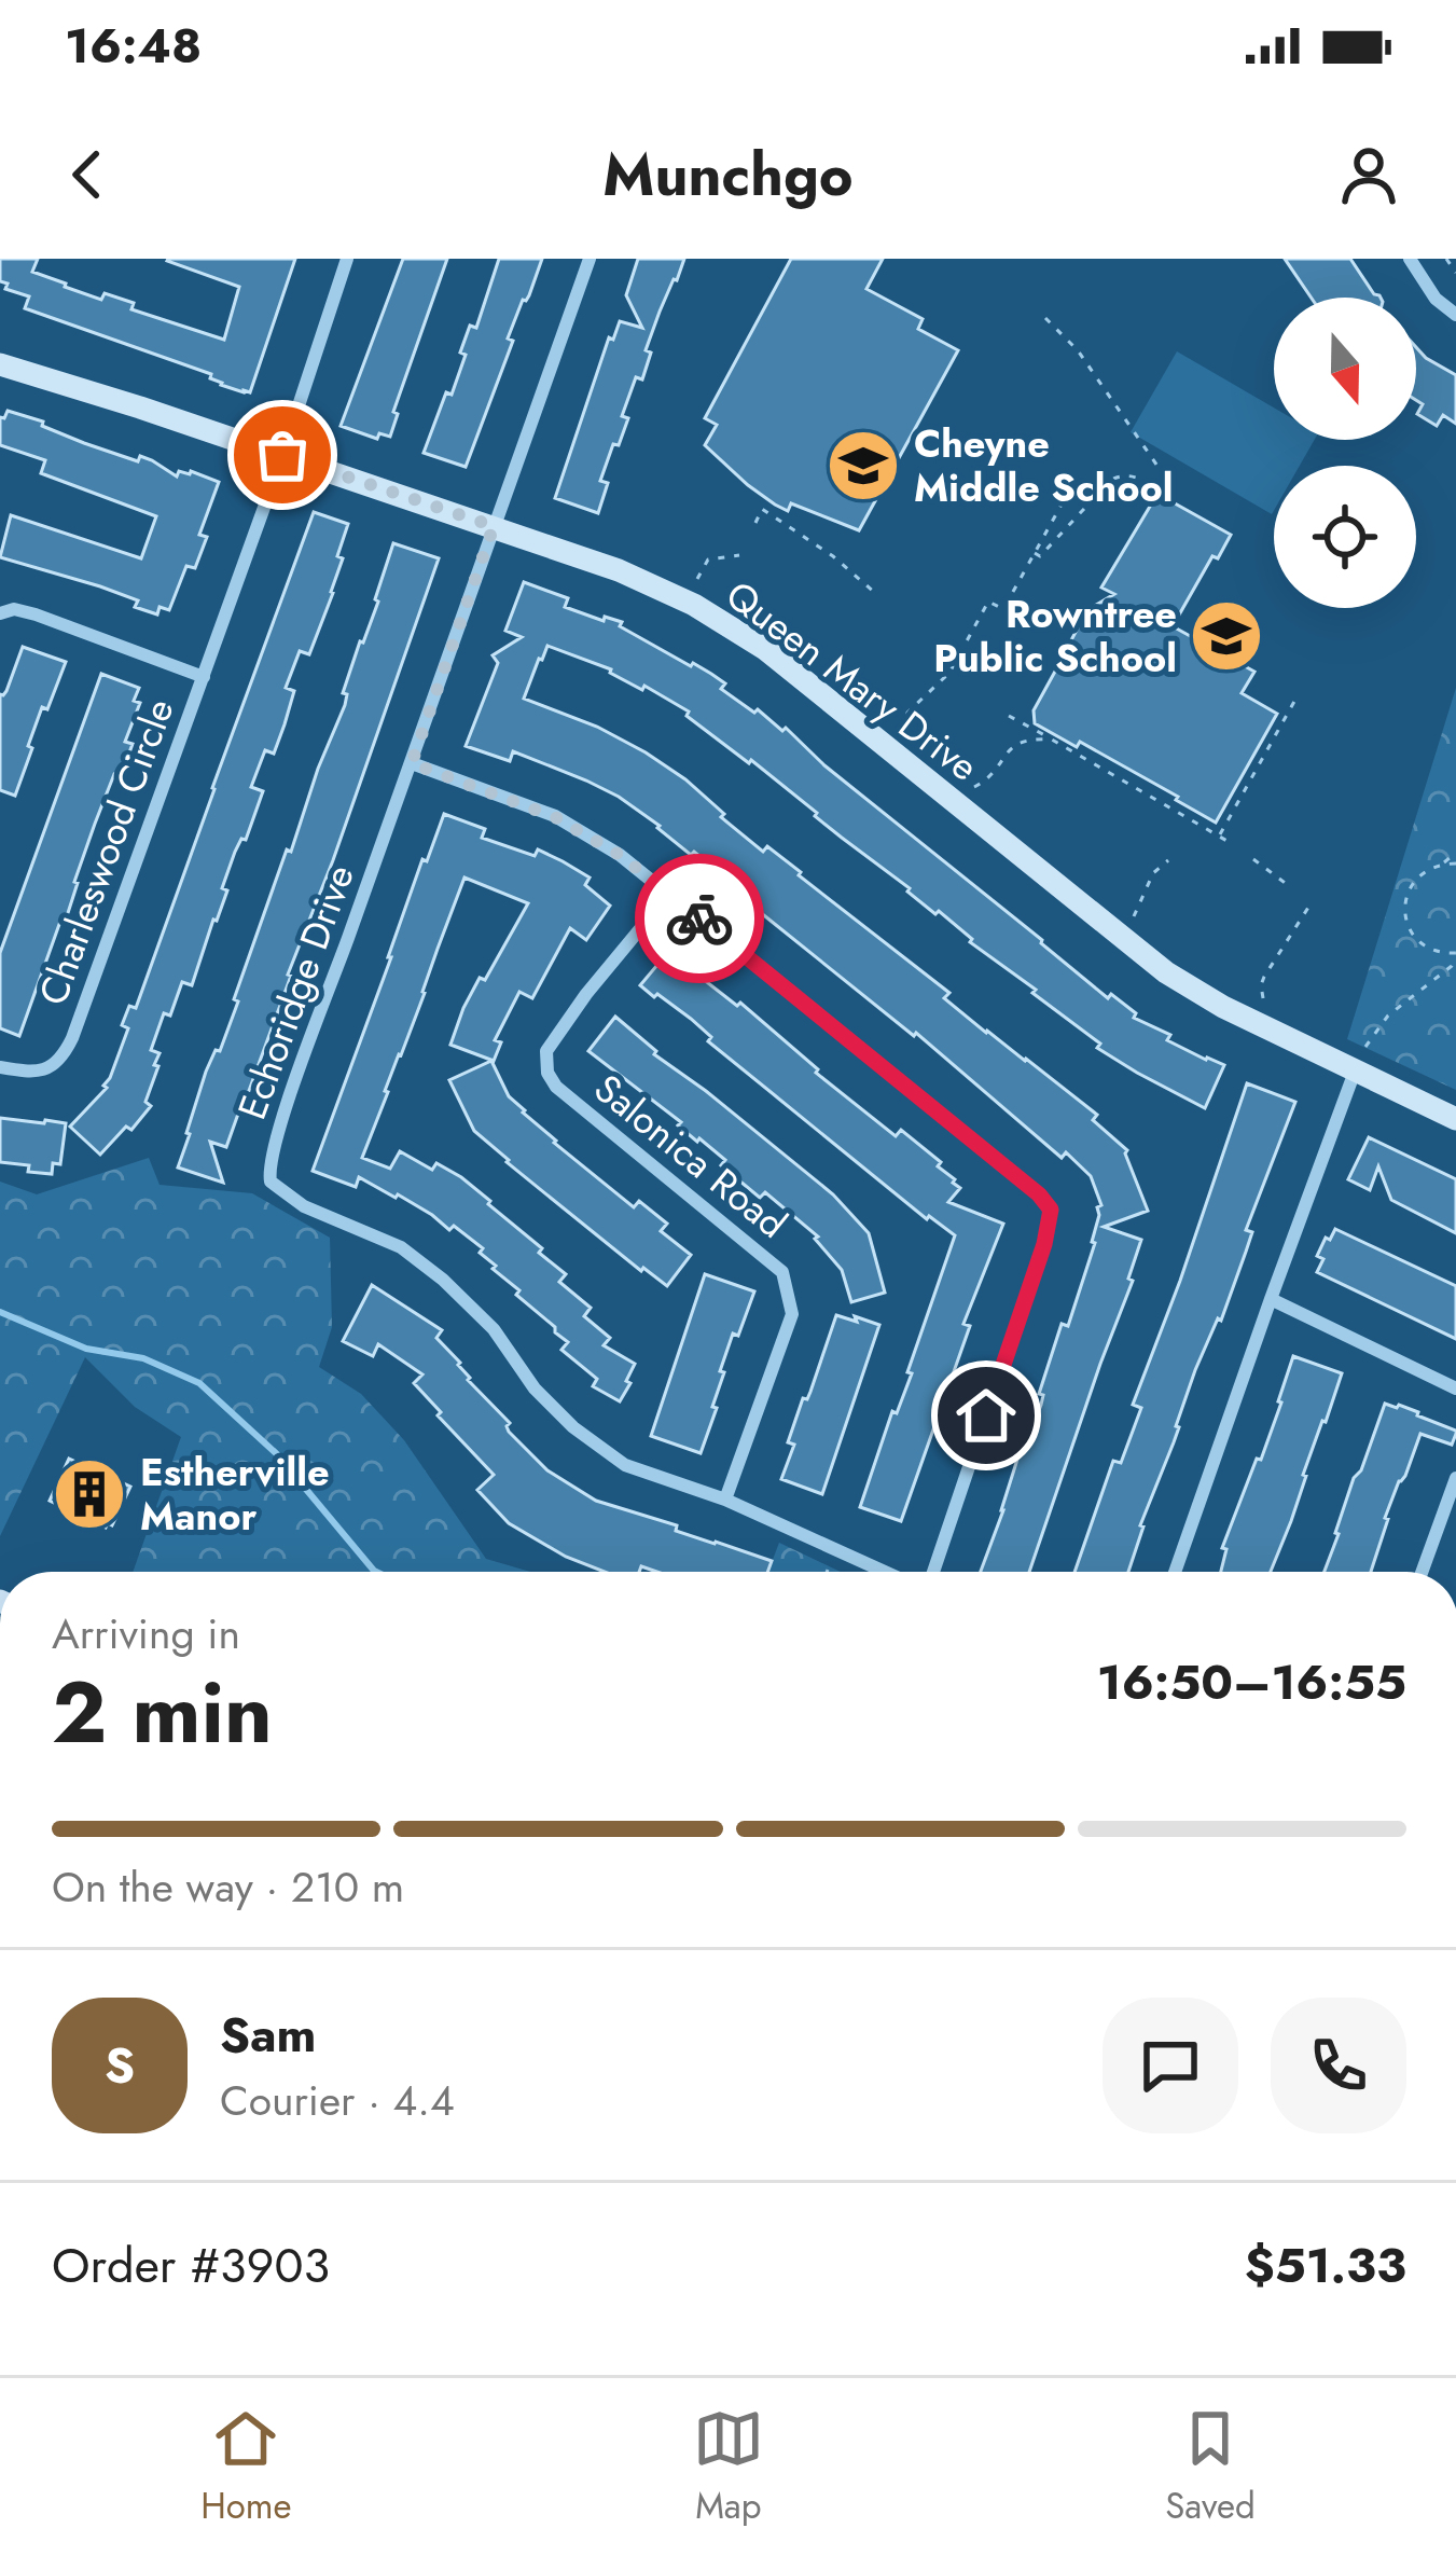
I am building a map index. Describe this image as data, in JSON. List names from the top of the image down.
{
  "streets": {
    "street": [
      "Queen Mary Drive",
      "Charleswood Circle",
      "Echoridge Drive",
      "Salonica Road"
    ]
  },
  "crossings": [
    ["Queen Mary Drive", "Charleswood Circle"],
    ["Queen Mary Drive", "Echoridge Drive"],
    ["Echoridge Drive", "Salonica Road"]
  ],
  "places": {
    "school or university": ["Cheyne Middle School", "Rowntree Public School"],
    "building": ["Estherville Manor"]
  },
  "north": "bottom",
  "page": {
    "status": "16:48",
    "header": "Munchgo",
    "heading": ["2 min", "Arriving in", "16:50–16:55"],
    "panel": [
      "Sam",
      "Courier · 4.4",
      "Order #3903",
      "$51.33"
    ],
    "bar": "On the way · 210 m",
    "round": "S",
    "tabs": ["Home", "Map", "Saved"]
  }
}
